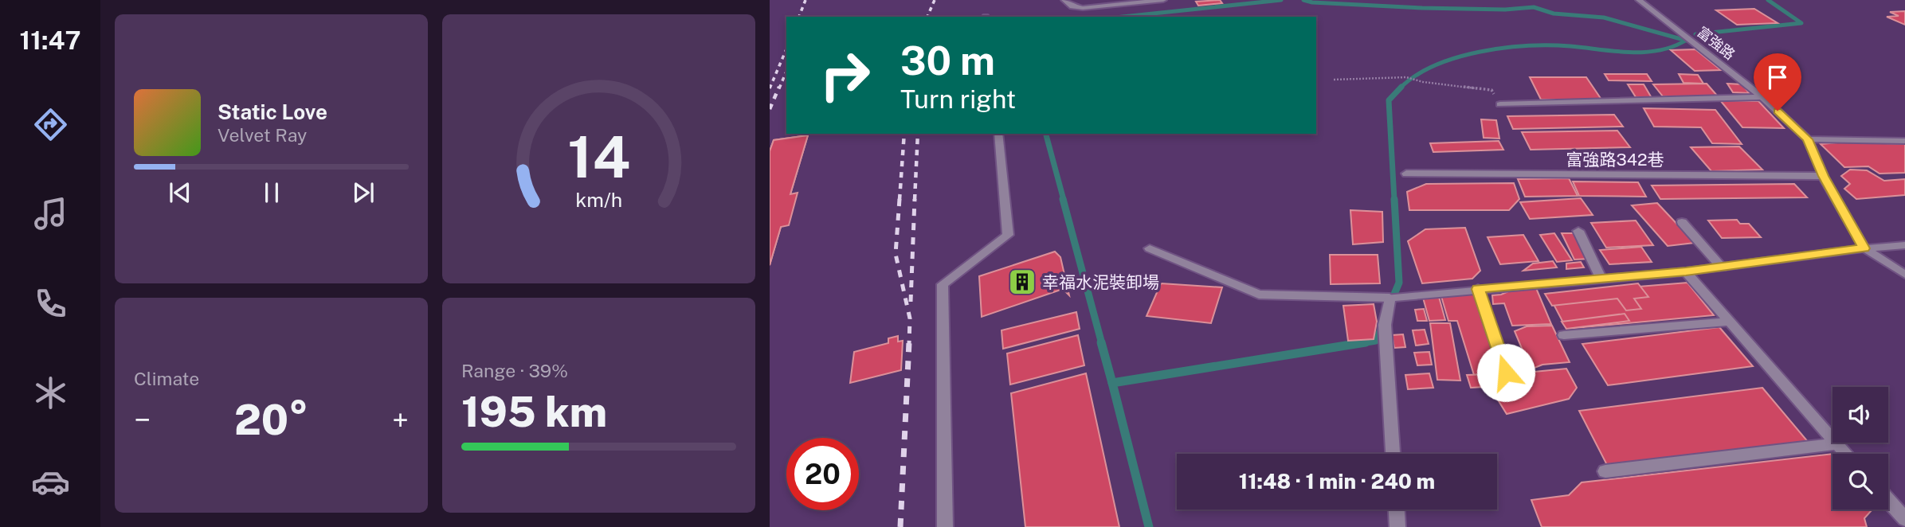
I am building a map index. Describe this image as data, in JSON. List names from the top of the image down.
{
  "streets": {
    "street": ["富強路", "富強路342巷"]
  },
  "crossings": [
    ["富強路", "富強路342巷"]
  ],
  "places": {
    "building": ["幸福水泥裝卸場"]
  },
  "page": {
    "tabs": "11:47",
    "turn": ["30 m", "Turn right"],
    "song": ["Static Love", "Velvet Ray"],
    "tile": [
      "Climate",
      ["Range · 39%", "195 km"]
    ],
    "heat": ["−", "20°", "+"],
    "limit": "20",
    "trip": "11:48 · 1 min · 240 m",
    "gauge": ["14", "km/h"]
  }
}
